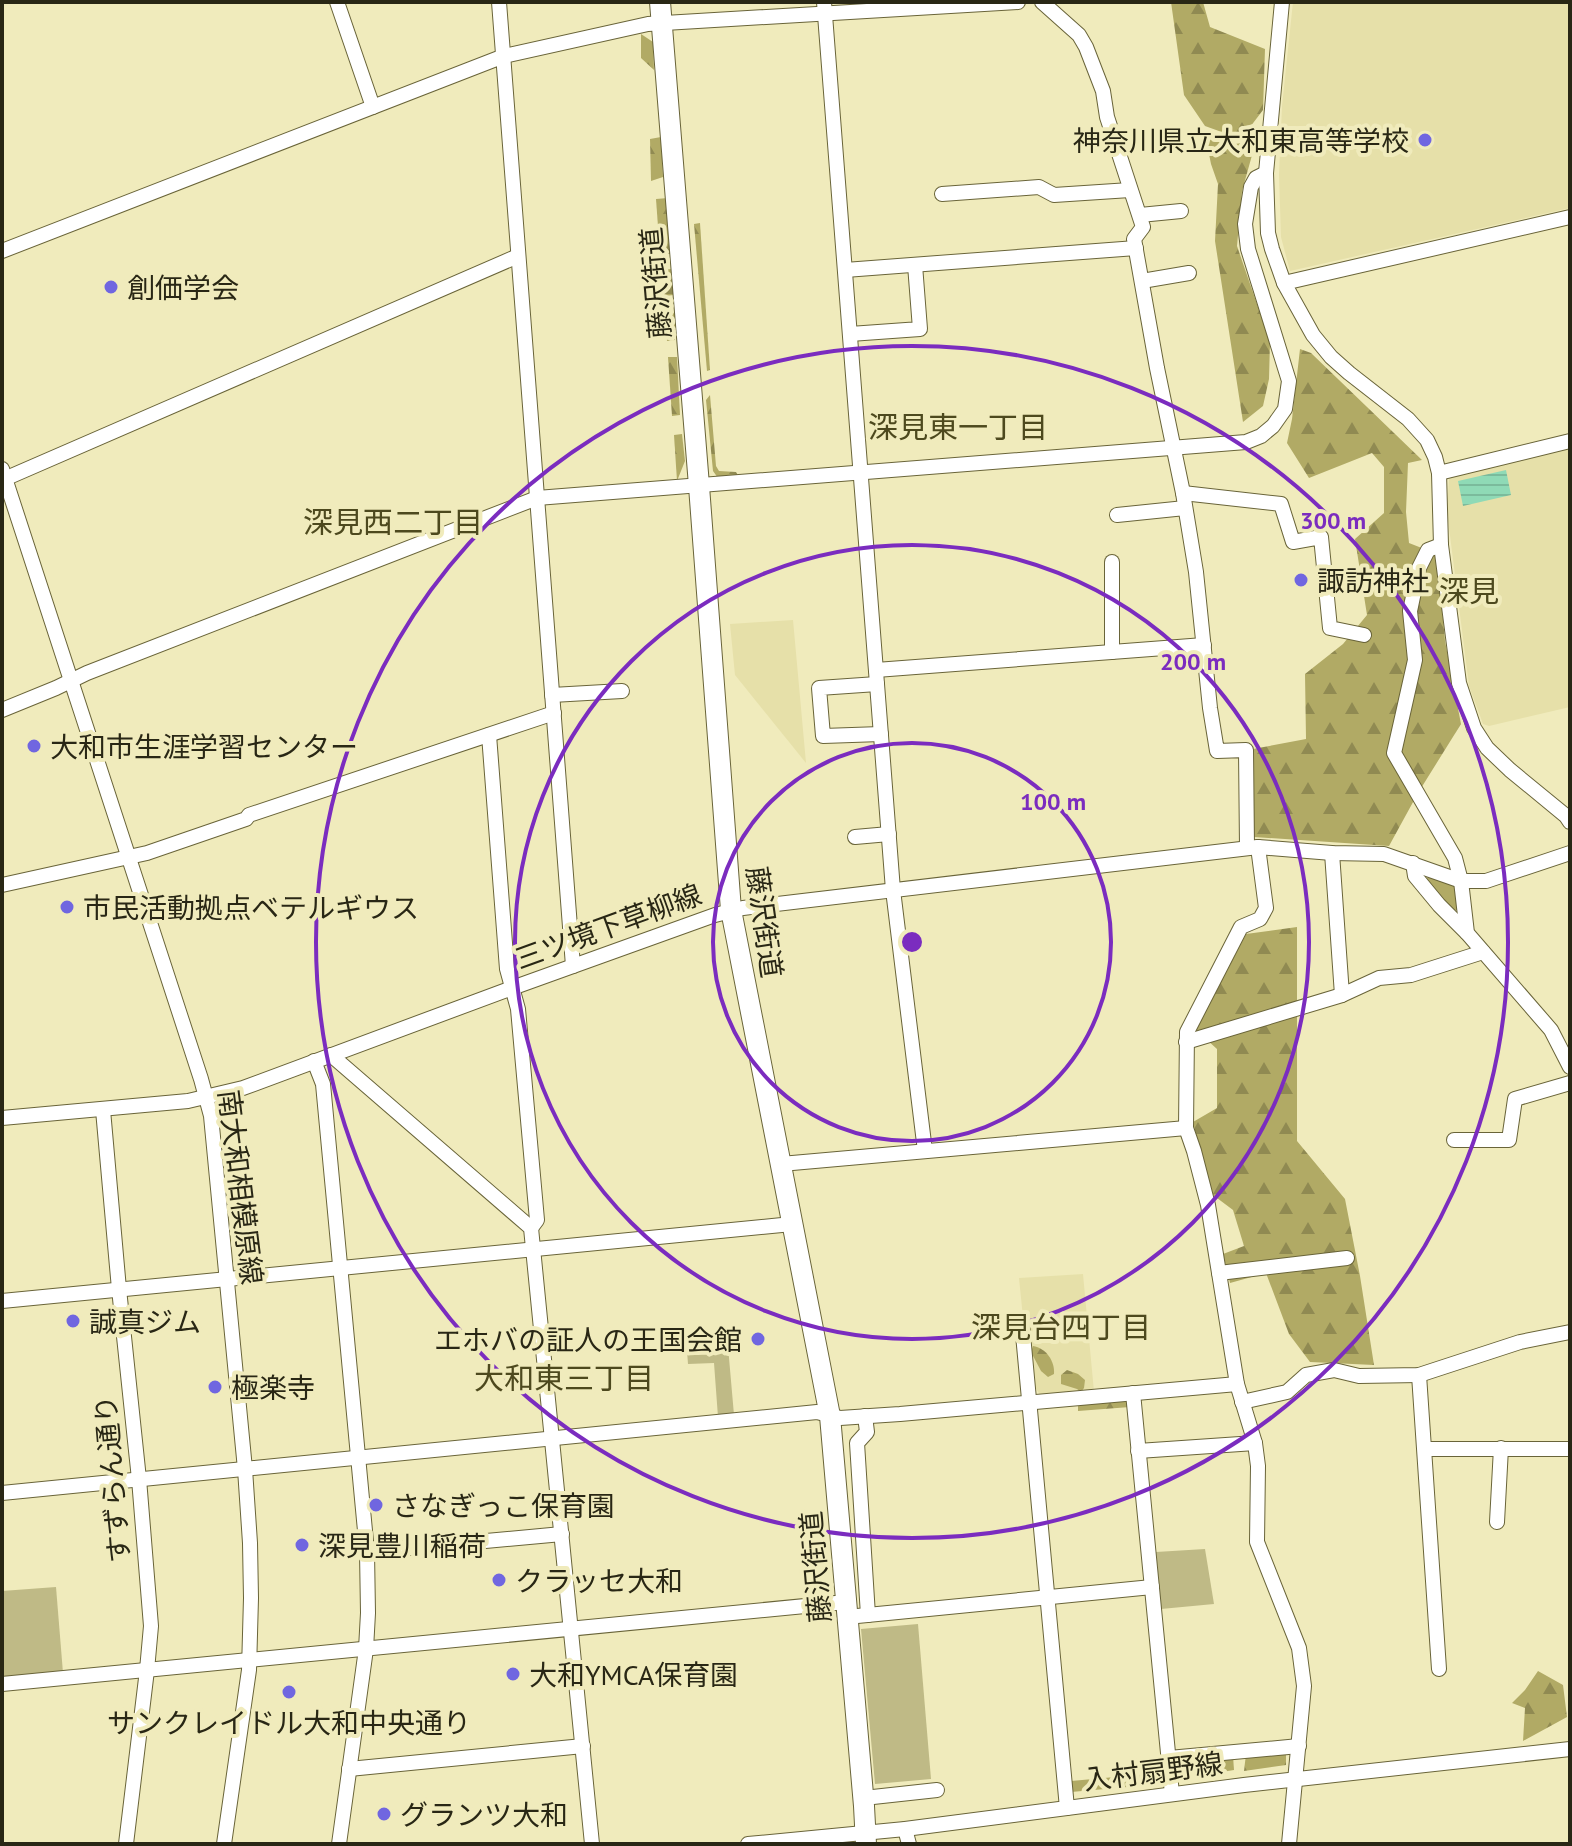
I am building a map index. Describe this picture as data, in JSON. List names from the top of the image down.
{
  "streets": {
    "highway": ["藤沢街道"],
    "street": [
      "三ツ境下草柳線",
      "南大和相模原線",
      "すずらん通り",
      "入村扇野線"
    ]
  },
  "crossings": [
    ["藤沢街道", "三ツ境下草柳線"],
    ["藤沢街道", "入村扇野線"],
    ["三ツ境下草柳線", "南大和相模原線"],
    ["三ツ境下草柳線", "すずらん通り"]
  ],
  "districts": [
    "深見東一丁目",
    "深見西二丁目",
    "深見",
    "深見台四丁目",
    "大和東三丁目"
  ],
  "places": [
    "神奈川県立大和東高等学校",
    "創価学会",
    "諏訪神社",
    "大和市生涯学習センター",
    "市民活動拠点ベテルギウス",
    "誠真ジム",
    "エホバの証人の王国会館",
    "極楽寺",
    "さなぎっこ保育園",
    "深見豊川稲荷",
    "クラッセ大和",
    "大和YMCA保育園",
    "サンクレイドル大和中央通り",
    "グランツ大和"
  ],
  "rings": ["300 m", "200 m", "100 m"]
}
